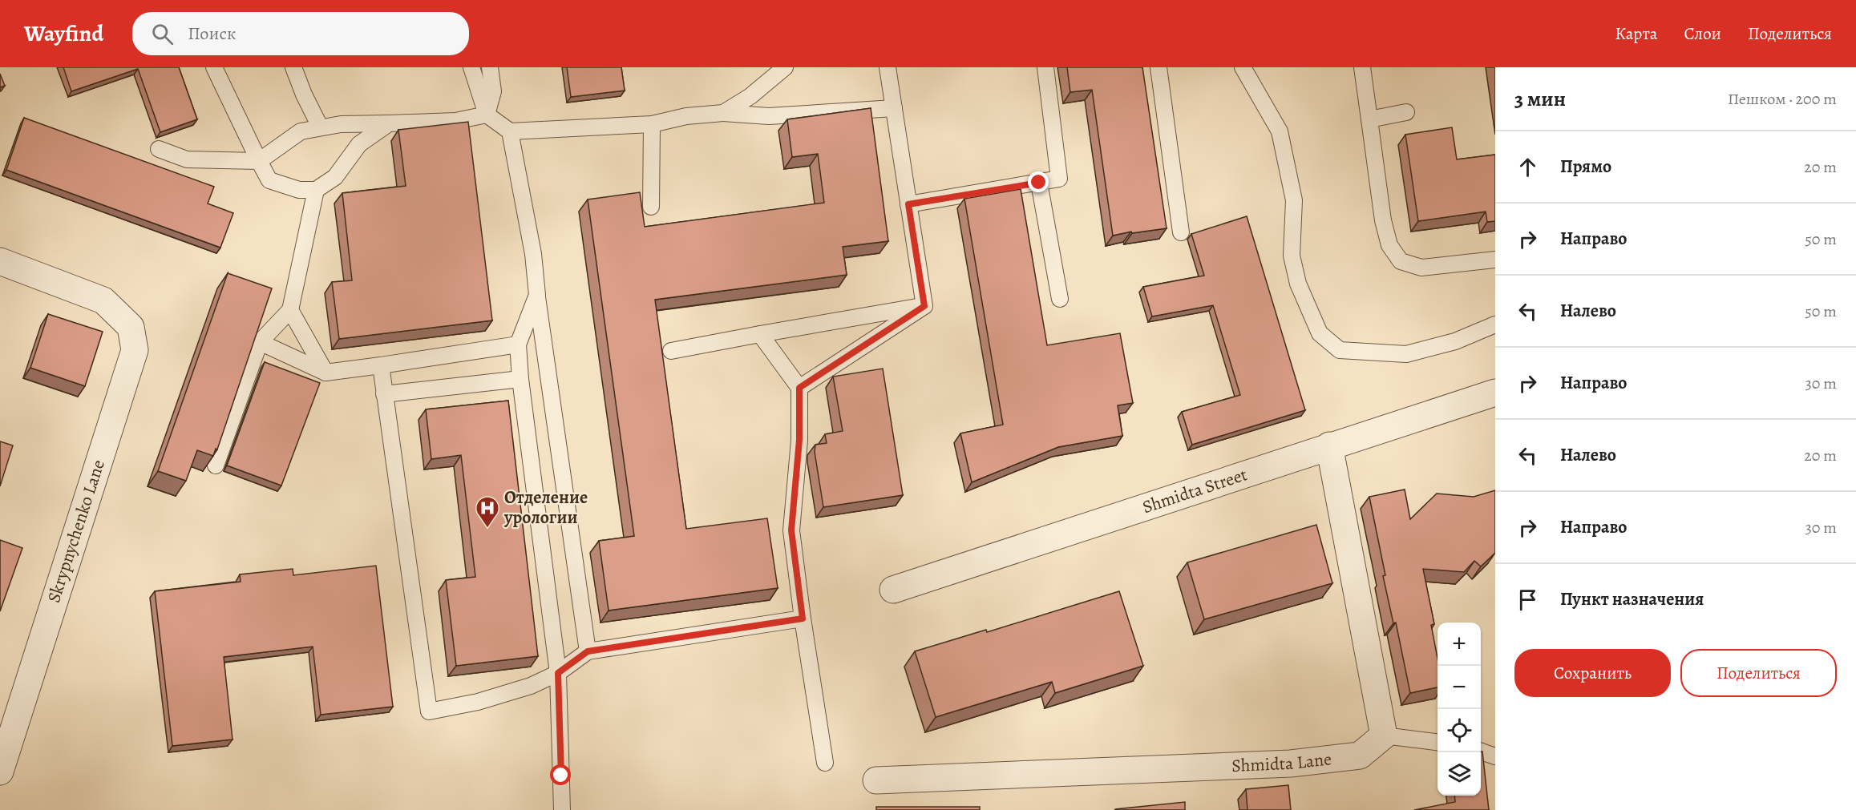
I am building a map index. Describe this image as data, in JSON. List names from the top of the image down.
{
  "streets": {
    "street": ["Shmidta Street", "Skrypnychenko Lane", "Shmidta Lane"]
  },
  "places": {
    "hospital": ["Отделение урологии"]
  },
  "page": {
    "header": "Wayfind",
    "search": "Поиск",
    "nav": ["Карта", "Слои", "Поделиться"],
    "heading": ["3 мин", "Пешком · 200 m"],
    "list": [
      ["Прямо", "20 m"],
      ["Направо", "50 m"],
      ["Налево", "50 m"],
      ["Направо", "30 m"],
      ["Налево", "20 m"],
      ["Направо", "30 m"],
      "Пункт назначения"
    ],
    "map_buttons": ["+", "−"],
    "buttons": ["Сохранить", "Поделиться"]
  }
}
